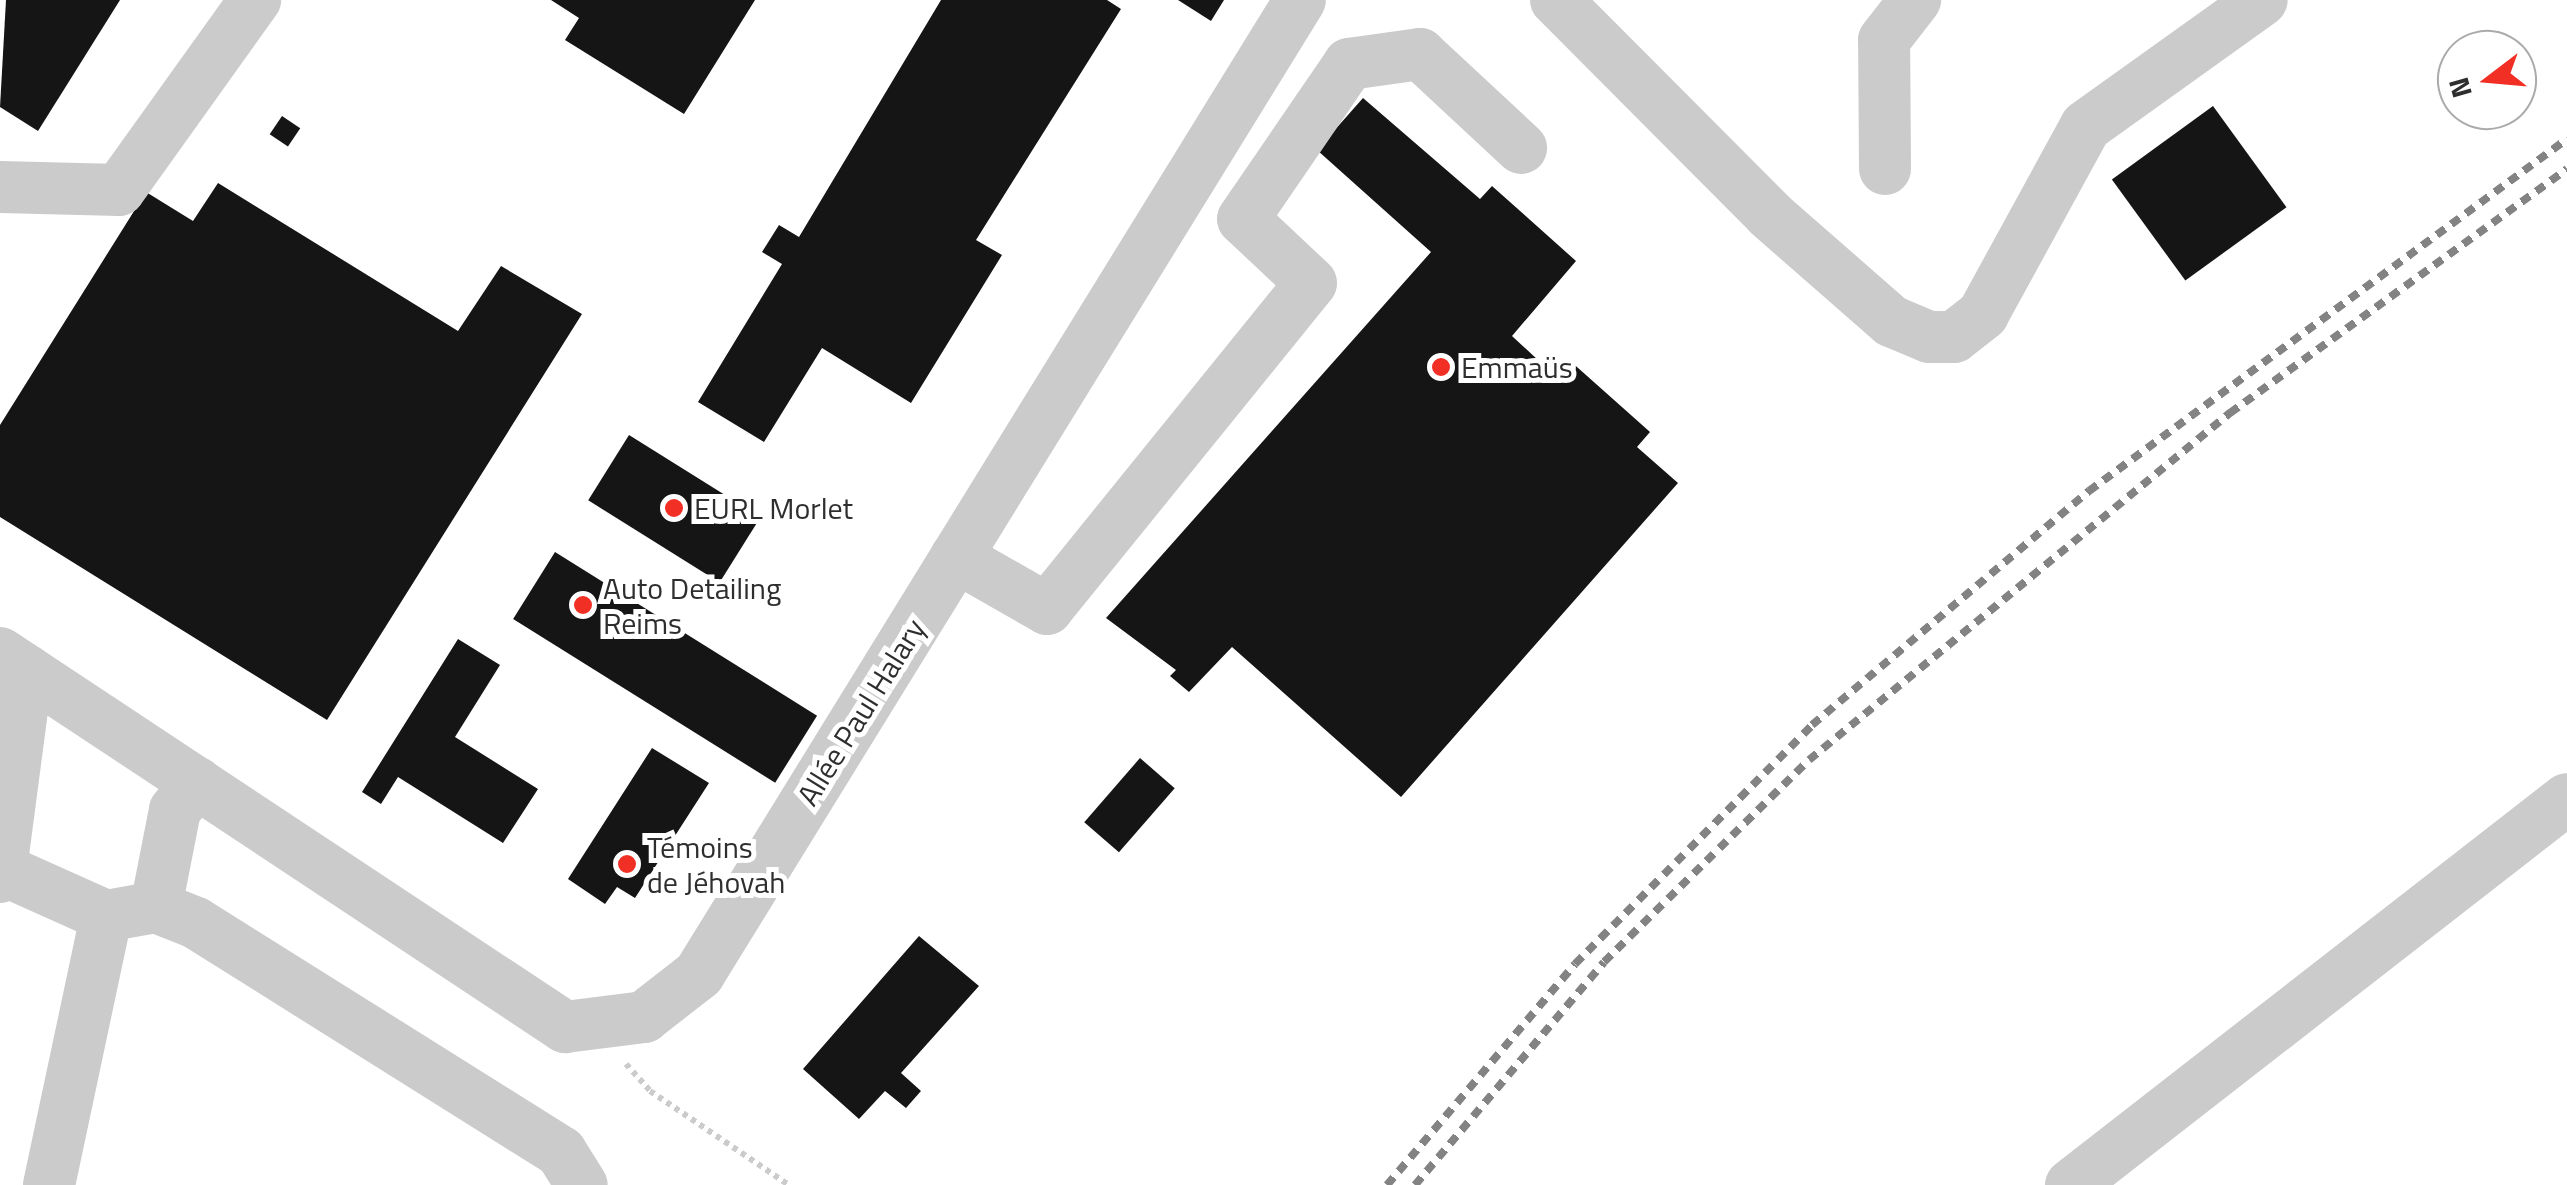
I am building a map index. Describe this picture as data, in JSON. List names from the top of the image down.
{
  "streets": {
    "street": ["Allée Paul Halary"]
  },
  "places": [
    "Emmaüs",
    "EURL Morlet",
    "Auto Detailing Reims",
    "Témoins de Jéhovah"
  ],
  "north": "left"
}
